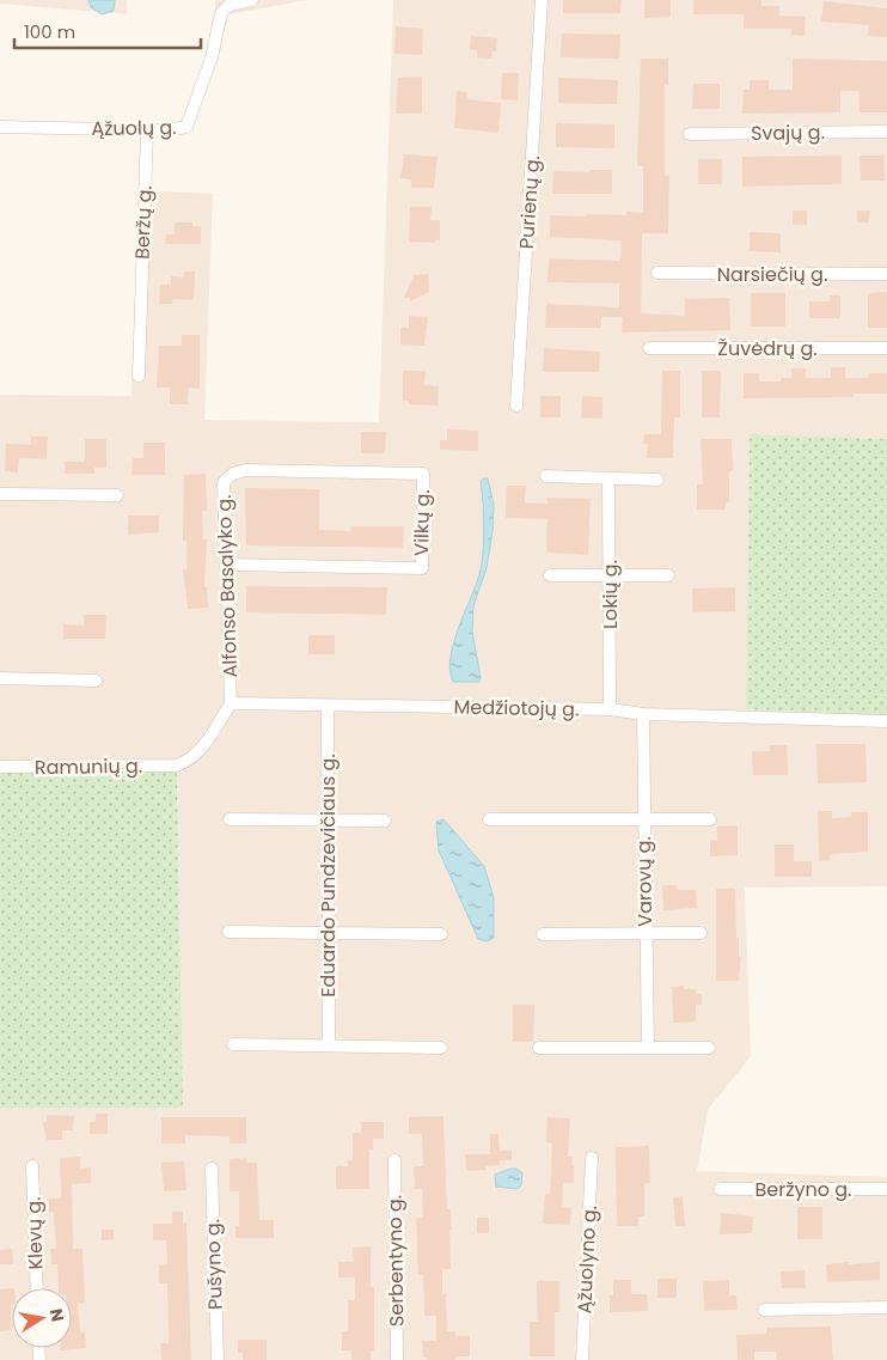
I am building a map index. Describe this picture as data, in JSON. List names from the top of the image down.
{
  "streets": {
    "street": [
      "Ąžuolų g.",
      "Svajų g.",
      "Purienų g.",
      "Beržų g.",
      "Narsiečių g.",
      "Žuvėdrų g.",
      "Vilkų g.",
      "Alfonso Basalyko g.",
      "Lokių g.",
      "Medžiotojų g.",
      "Ramunių g.",
      "Eduardo Pundzevičiaus g.",
      "Varovų g.",
      "Beržyno g.",
      "Klevų g.",
      "Ąžuolyno g.",
      "Serbentyno g.",
      "Pušyno g."
    ]
  },
  "crossings": [
    ["Ąžuolų g.", "Beržų g."],
    ["Vilkų g.", "Alfonso Basalyko g."],
    ["Alfonso Basalyko g.", "Medžiotojų g."],
    ["Alfonso Basalyko g.", "Ramunių g."],
    ["Lokių g.", "Medžiotojų g."],
    ["Medžiotojų g.", "Ramunių g."],
    ["Medžiotojų g.", "Eduardo Pundzevičiaus g."],
    ["Medžiotojų g.", "Varovų g."]
  ],
  "scale_bar": "100 m",
  "north": "right"
}
